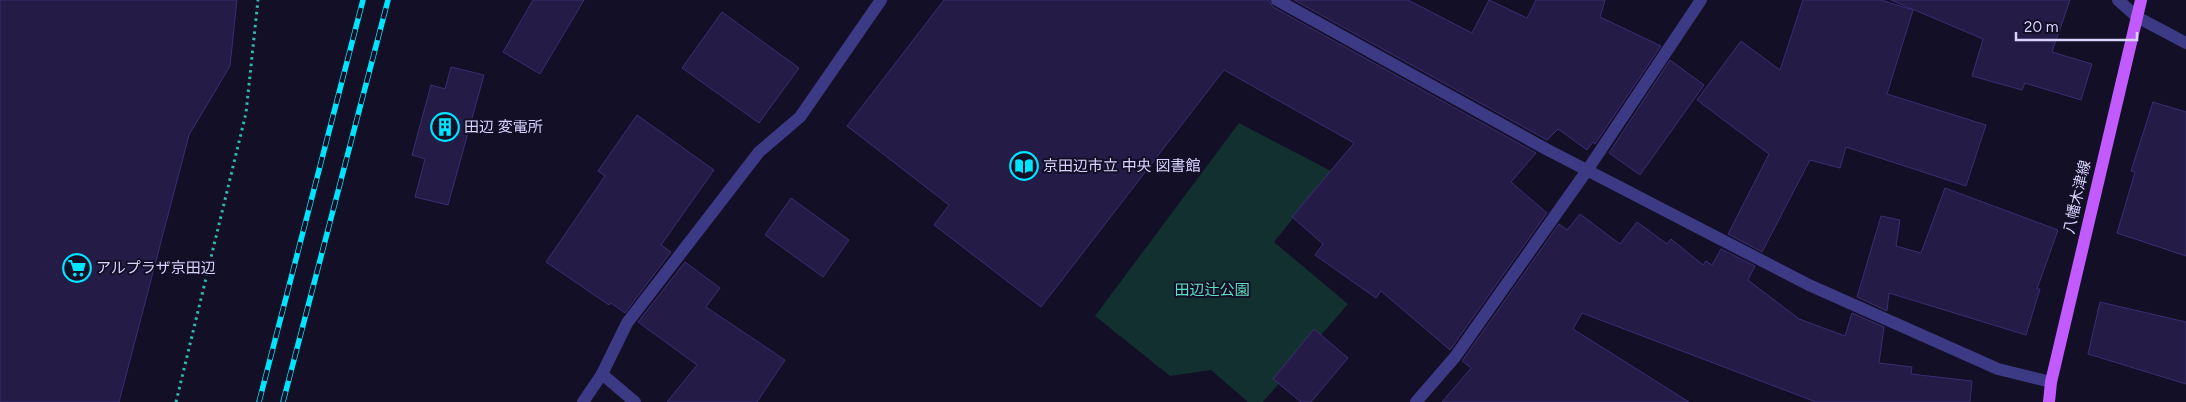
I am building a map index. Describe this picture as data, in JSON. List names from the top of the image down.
{
  "streets": {
    "main road": ["八幡木津線"]
  },
  "parks": ["田辺辻公園"],
  "places": {
    "building": ["田辺 変電所"],
    "library": ["京田辺市立 中央 図書館"],
    "supermarket": ["アルプラザ京田辺"]
  },
  "scale_bar": "20 m"
}
